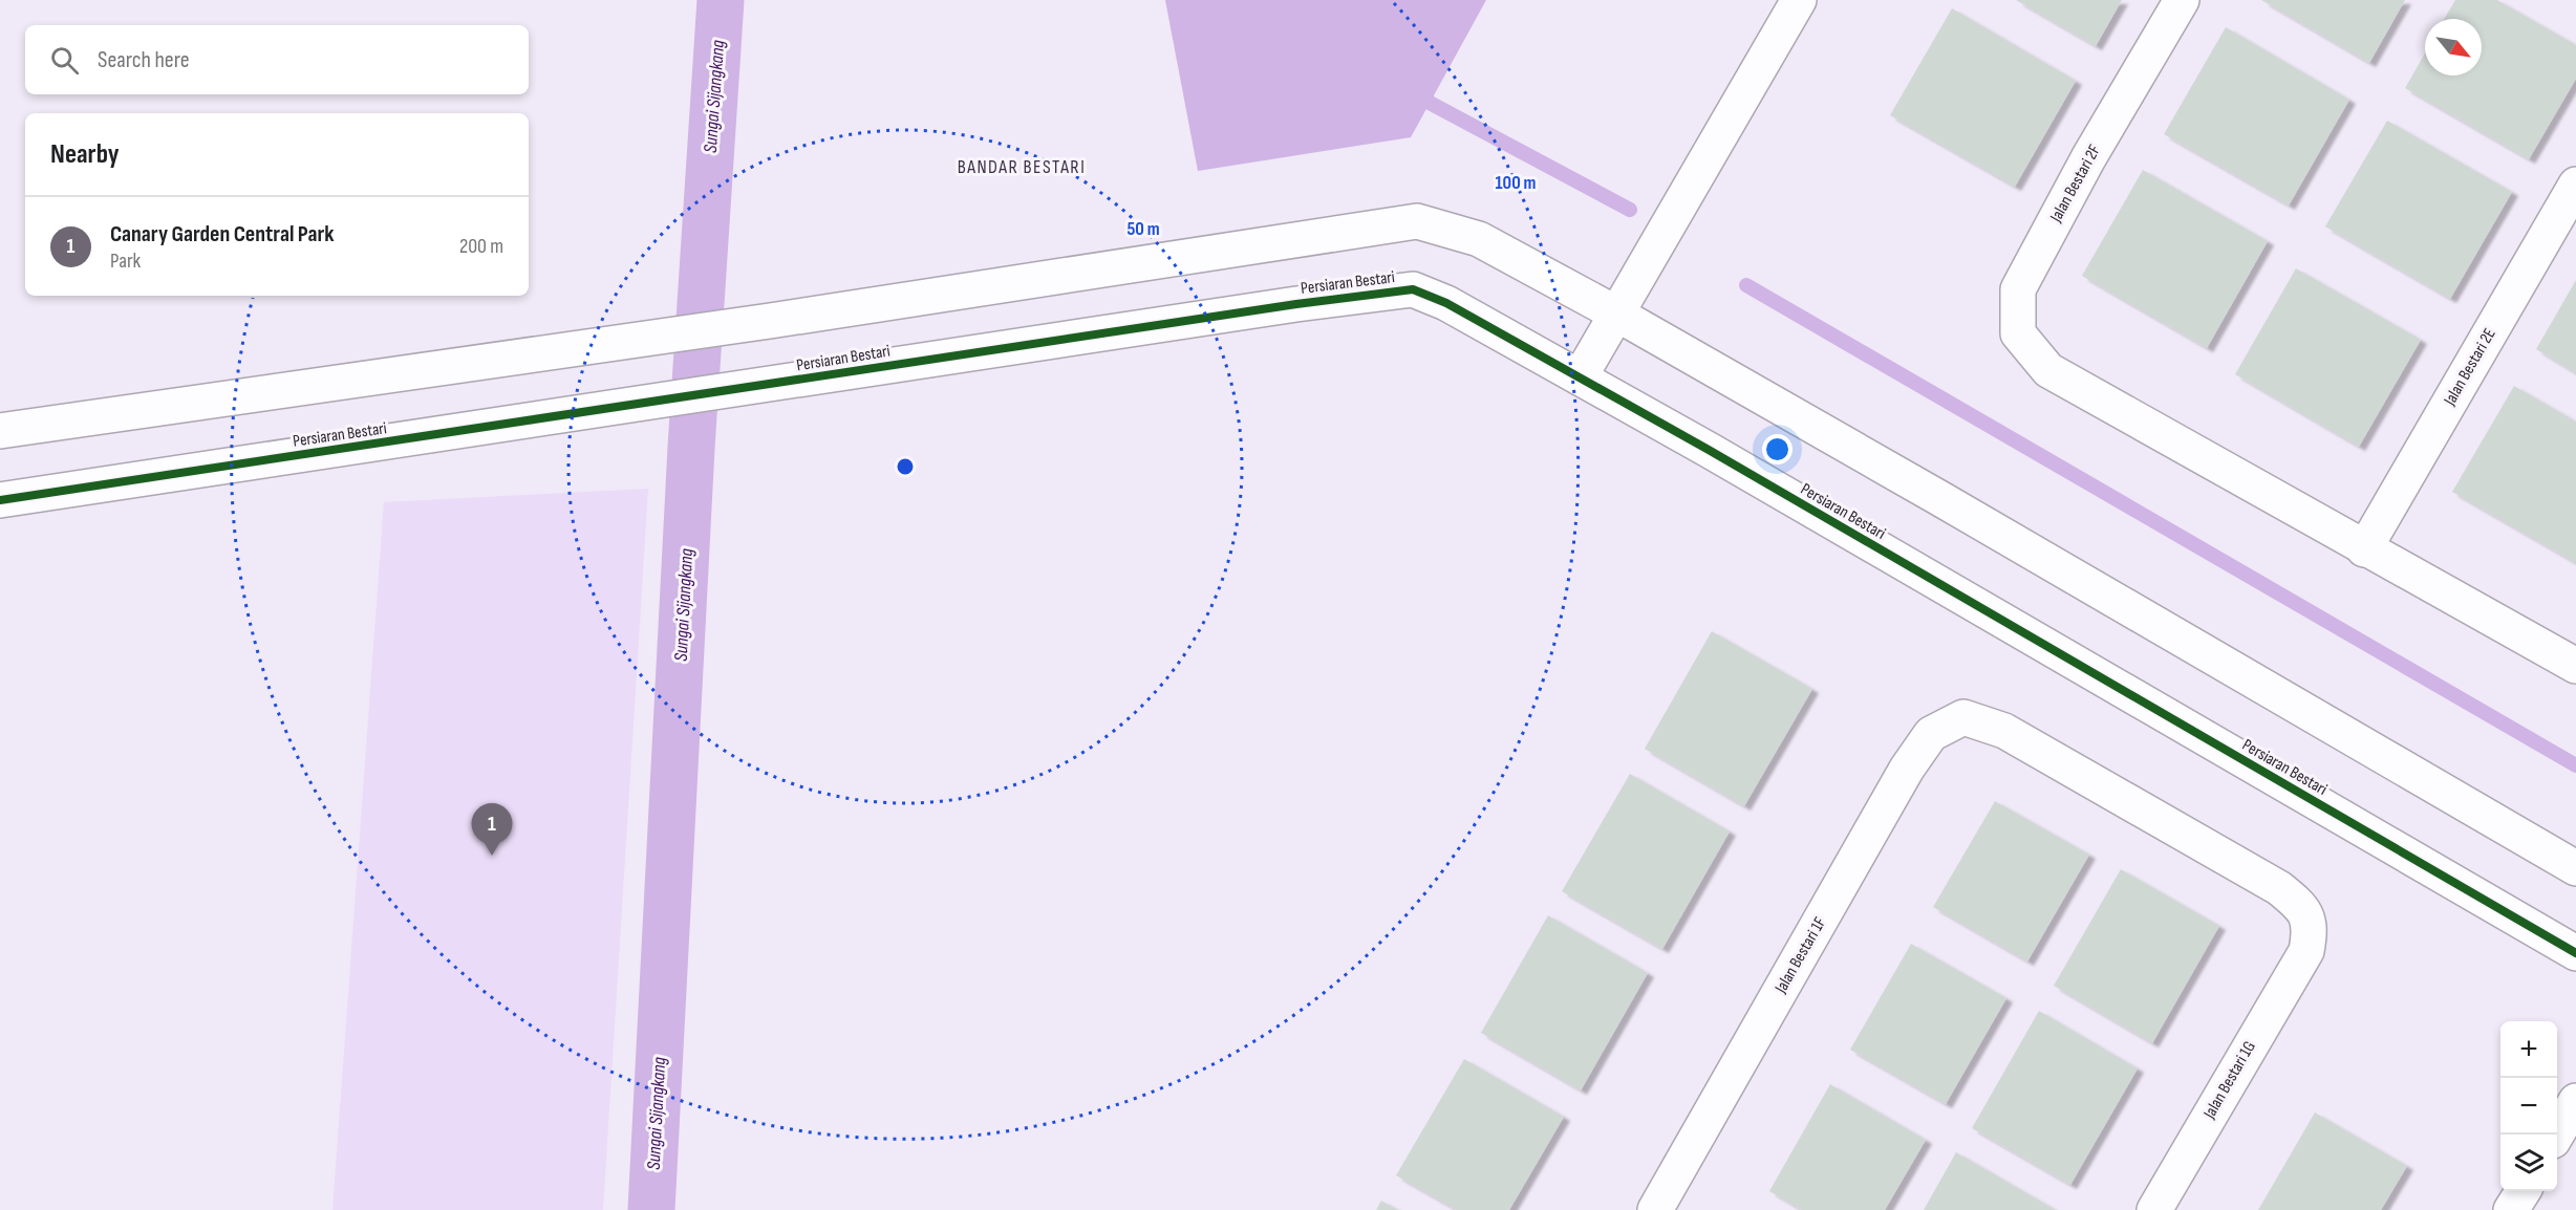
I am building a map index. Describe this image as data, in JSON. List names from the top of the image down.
{
  "streets": {
    "street": [
      "Jalan Bestari 2F",
      "Persiaran Bestari",
      "Jalan Bestari 2E",
      "Jalan Bestari 1F",
      "Jalan Bestari 1G"
    ]
  },
  "crossings": [
    ["Jalan Bestari 2F", "Jalan Bestari 2E"],
    ["Jalan Bestari 1F", "Jalan Bestari 1G"]
  ],
  "districts": ["BANDAR BESTARI"],
  "water": ["Sungai Sijangkang"],
  "north": "bottom right",
  "page": {
    "search": "Search here",
    "heading": "Nearby",
    "list": [
      {
        "mark": "1",
        "name": "Canary Garden Central Park",
        "note": "Park",
        "value": "200 m"
      }
    ],
    "pins": "1",
    "map_buttons": ["+", "−"]
  },
  "rings": ["100 m", "50 m"]
}
